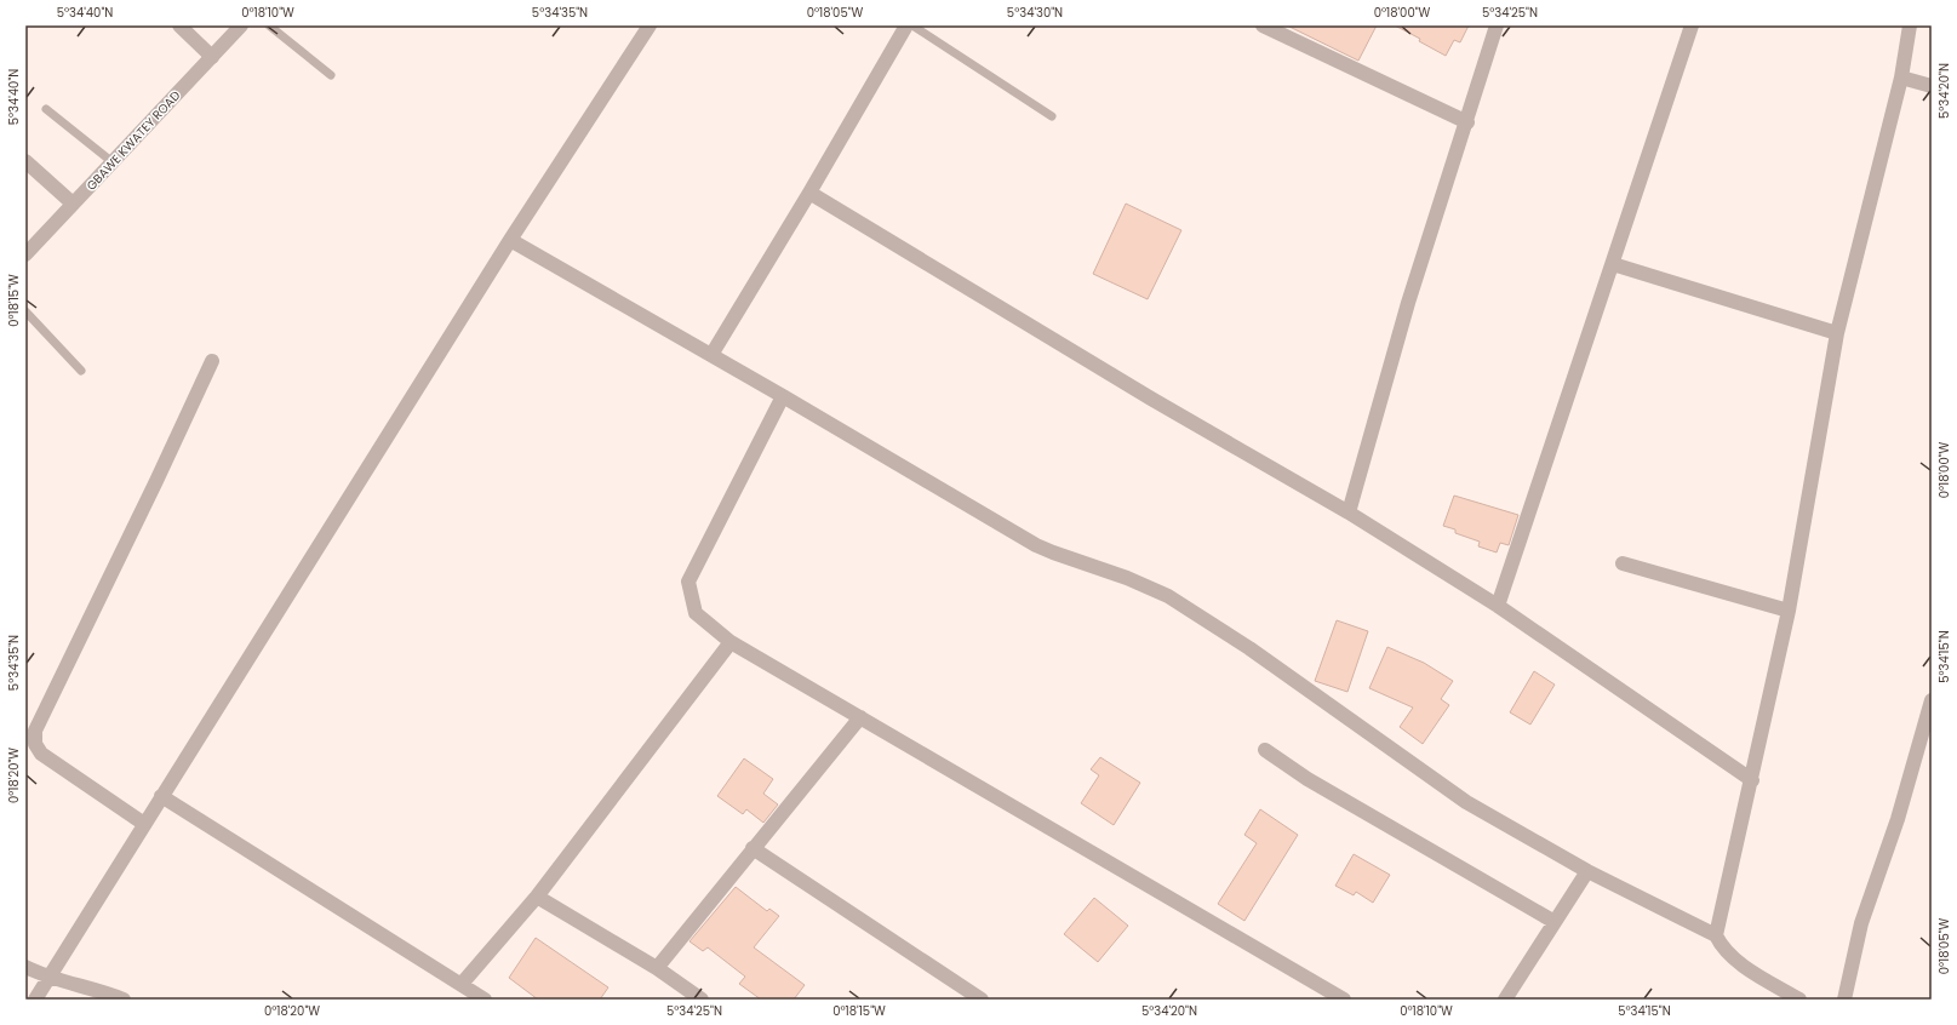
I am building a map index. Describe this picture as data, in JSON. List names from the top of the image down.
{
  "streets": {
    "street": ["GBAWE KWATEY ROAD"]
  },
  "coordinates": [
    "5°34'40\"N",
    "0°18'10\"W",
    "5°34'35\"N",
    "0°18'05\"W",
    "5°34'30\"N",
    "0°18'00\"W",
    "5°34'25\"N",
    "5°34'20\"N",
    "0°18'15\"W",
    "5°34'15\"N",
    "0°18'20\"W"
  ]
}
